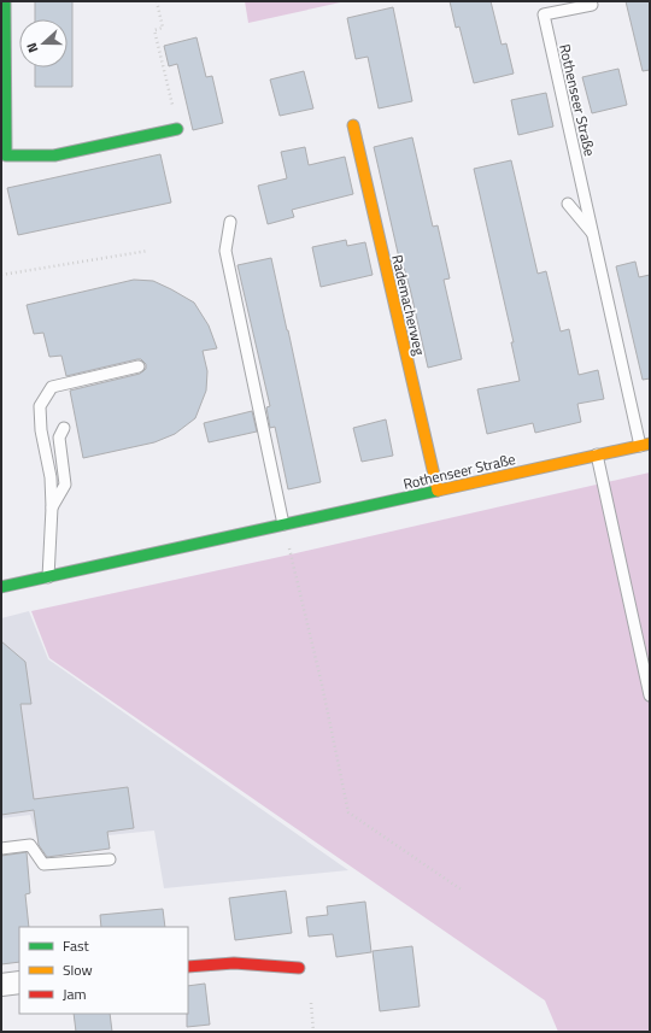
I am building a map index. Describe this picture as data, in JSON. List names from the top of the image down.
{
  "streets": {
    "street": ["Rothenseer Straße", "Rademacherweg"]
  },
  "crossings": [
    ["Rothenseer Straße", "Rademacherweg"]
  ],
  "legend": ["Fast", "Slow", "Jam"],
  "north": "left"
}
